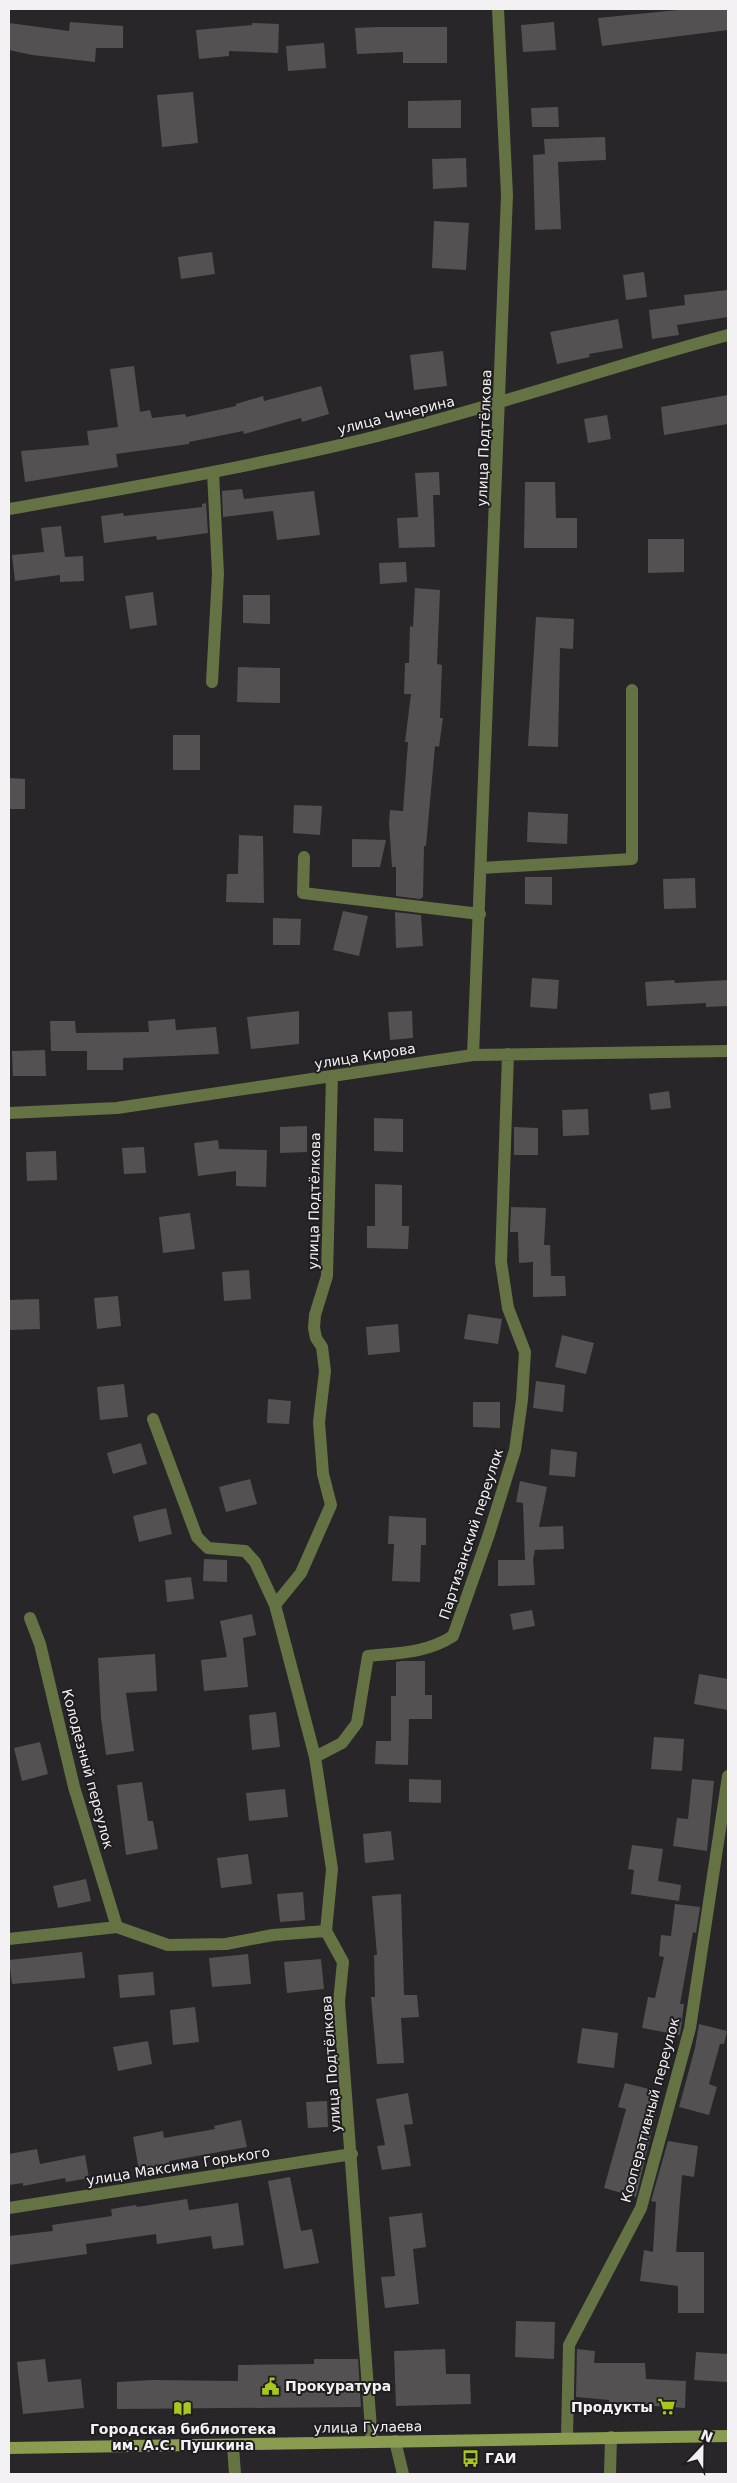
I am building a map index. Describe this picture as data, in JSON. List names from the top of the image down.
{
  "streets": {
    "main road": ["улица Гулаева"],
    "street": [
      "улица Чичерина",
      "улица Подтёлкова",
      "улица Кирова",
      "Партизанский переулок",
      "Колодезный переулок",
      "Кооперативный переулок",
      "улица Максима Горького"
    ]
  },
  "crossings": [
    ["улица Чичерина", "улица Подтёлкова"],
    ["улица Подтёлкова", "улица Кирова"],
    ["улица Подтёлкова", "улица Максима Горького"],
    ["улица Подтёлкова", "улица Гулаева"],
    ["улица Кирова", "Партизанский переулок"],
    ["Кооперативный переулок", "улица Гулаева"]
  ],
  "places": {
    "public building": ["Прокуратура"],
    "supermarket": ["Продукты"],
    "library": ["Городская библиотека им. А.С. Пушкина"],
    "bus stop": ["ГАИ"]
  },
  "north": "top"
}
